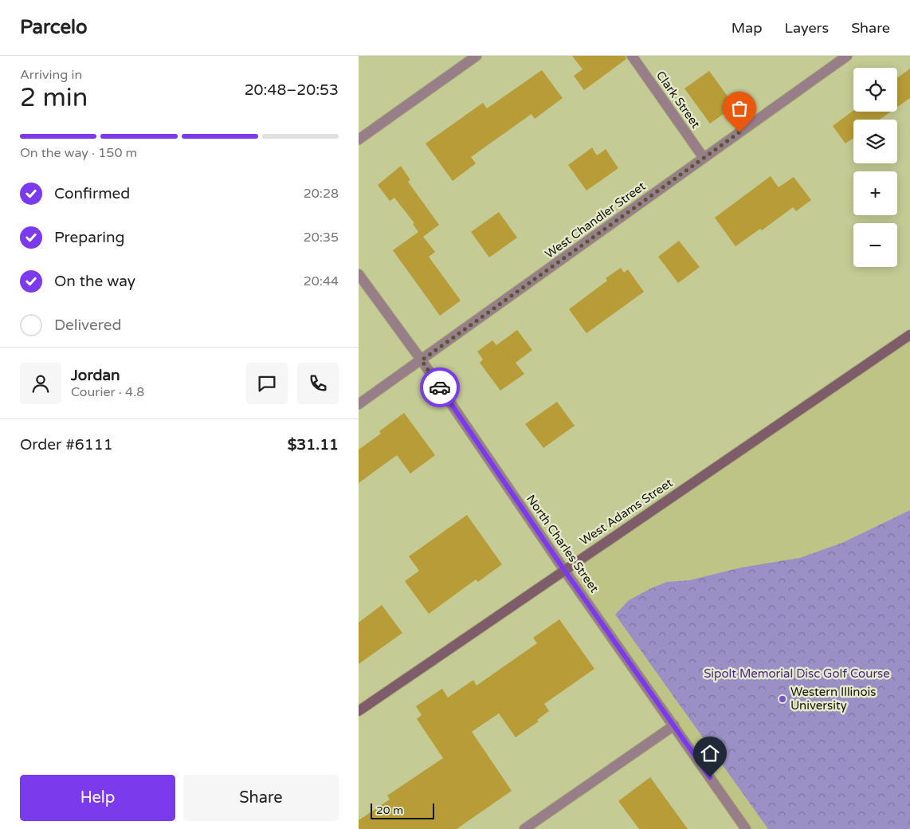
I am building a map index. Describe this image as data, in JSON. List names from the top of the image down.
{
  "streets": {
    "street": [
      "Clark Street",
      "West Chandler Street",
      "West Adams Street",
      "North Charles Street"
    ]
  },
  "crossings": [
    ["Clark Street", "West Chandler Street"],
    ["West Chandler Street", "North Charles Street"],
    ["West Adams Street", "North Charles Street"]
  ],
  "parks": ["Sipolt Memorial Disc Golf Course"],
  "places": ["Western Illinois University"],
  "scale_bar": "20 m",
  "page": {
    "header": "Parcelo",
    "nav": ["Map", "Layers", "Share"],
    "heading": ["2 min", "Arriving in", "20:48–20:53"],
    "panel": [
      "Jordan",
      "Courier · 4.8",
      "Order #6111",
      "$31.11"
    ],
    "map_buttons": ["+", "−"],
    "bar": "On the way · 150 m",
    "list": [
      ["Confirmed", "20:28"],
      ["Preparing", "20:35"],
      ["On the way", "20:44"],
      "Delivered"
    ],
    "buttons": ["Help", "Share"],
    "scale": "20 m"
  }
}
